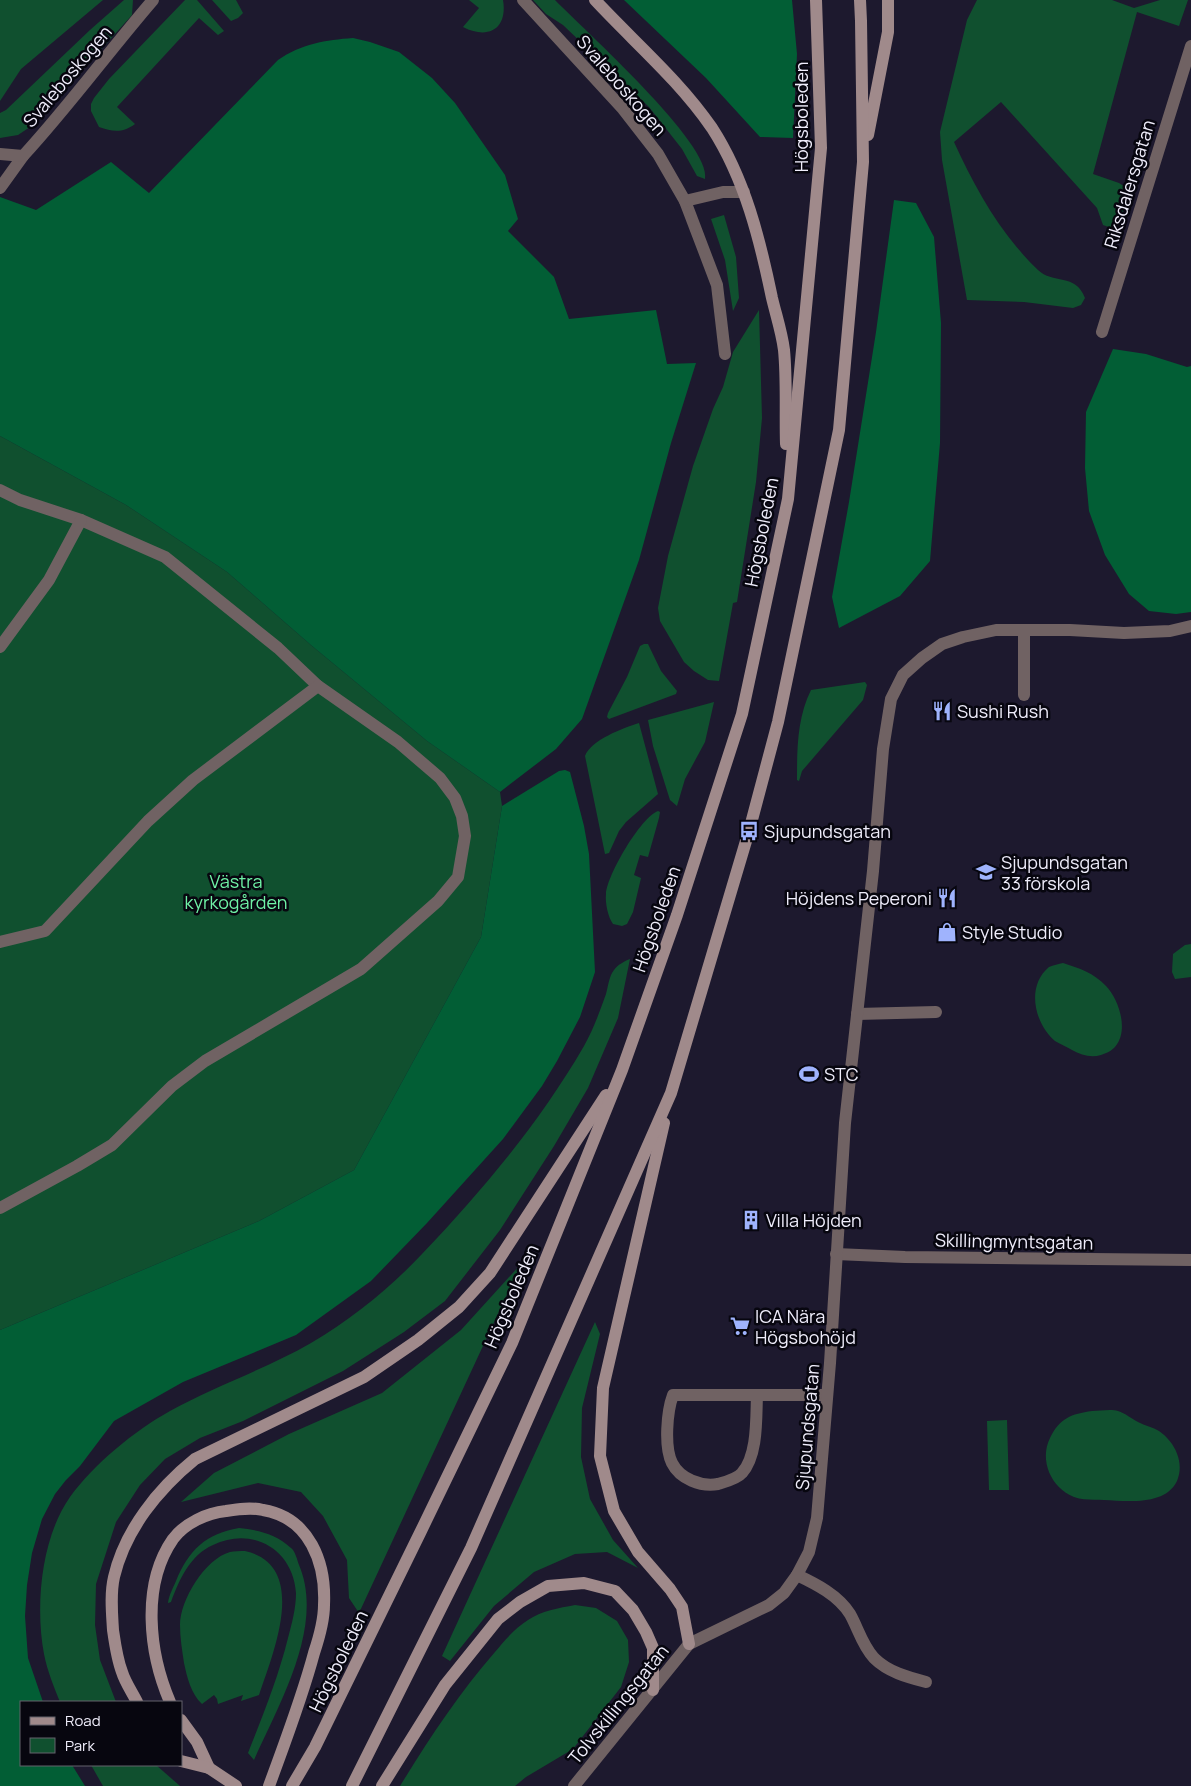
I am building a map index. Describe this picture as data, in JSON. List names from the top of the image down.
{
  "streets": {
    "main road": ["Högsboleden"],
    "street": [
      "Svaleboskogen",
      "Riksdalersgatan",
      "Skillingmyntsgatan",
      "Sjupundsgatan",
      "Tolvskillingsgatan"
    ]
  },
  "crossings": [
    ["Skillingmyntsgatan", "Sjupundsgatan"],
    ["Sjupundsgatan", "Tolvskillingsgatan"]
  ],
  "parks": ["Västra kyrkogården"],
  "places": {
    "restaurant": ["Sushi Rush", "Höjdens Peperoni"],
    "bus stop": ["Sjupundsgatan"],
    "school or university": ["Sjupundsgatan 33 förskola"],
    "shop": ["Style Studio"],
    "sports": ["STC"],
    "building": ["Villa Höjden"],
    "supermarket": ["ICA Nära Högsbohöjd"]
  },
  "legend": ["Road", "Park"]
}
